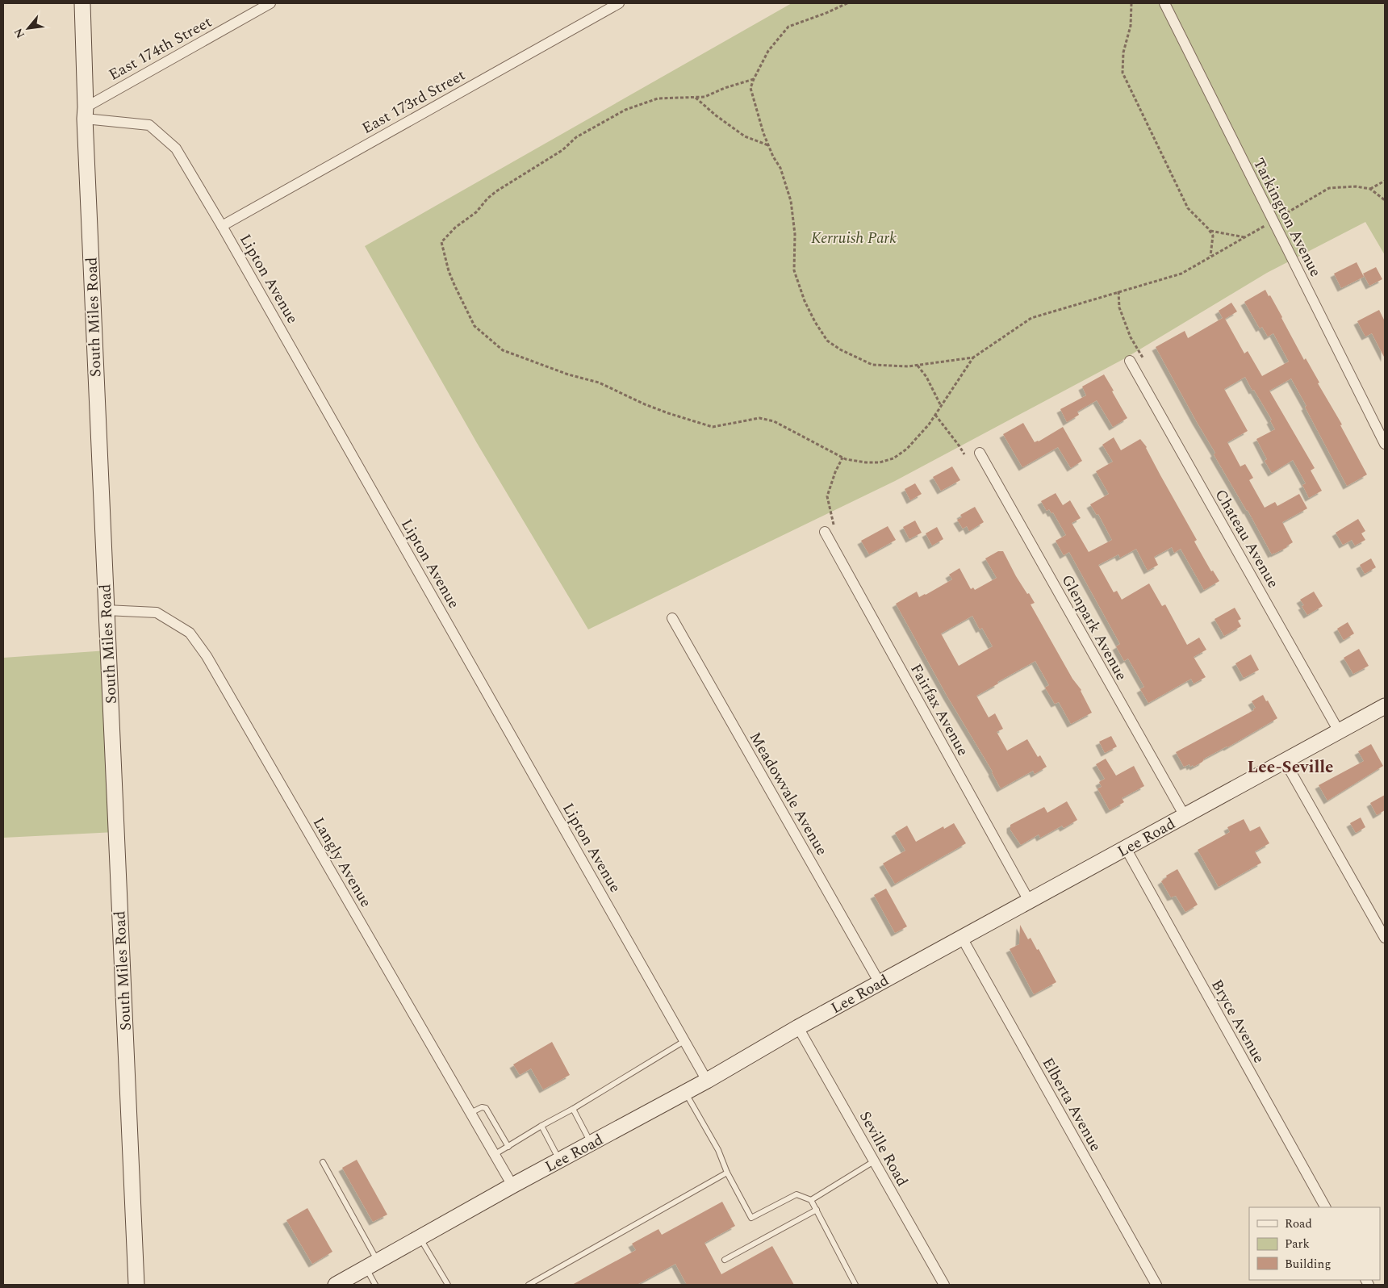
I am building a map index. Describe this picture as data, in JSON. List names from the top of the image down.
{
  "streets": {
    "street": [
      "East 174th Street",
      "East 173rd Street",
      "Tarkington Avenue",
      "Lipton Avenue",
      "South Miles Road",
      "Chateau Avenue",
      "Glenpark Avenue",
      "Fairfax Avenue",
      "Meadowvale Avenue",
      "Lee Road",
      "Langly Avenue",
      "Bryce Avenue",
      "Elberta Avenue",
      "Seville Road"
    ]
  },
  "crossings": [
    ["East 174th Street", "Lipton Avenue"],
    ["East 174th Street", "South Miles Road"],
    ["East 173rd Street", "Lipton Avenue"],
    ["Lipton Avenue", "South Miles Road"],
    ["Lipton Avenue", "Lee Road"],
    ["South Miles Road", "Langly Avenue"],
    ["Chateau Avenue", "Lee Road"],
    ["Glenpark Avenue", "Lee Road"],
    ["Fairfax Avenue", "Lee Road"],
    ["Meadowvale Avenue", "Lee Road"],
    ["Lee Road", "Langly Avenue"],
    ["Lee Road", "Bryce Avenue"],
    ["Lee Road", "Elberta Avenue"],
    ["Lee Road", "Seville Road"]
  ],
  "districts": ["Lee-Seville"],
  "parks": ["Kerruish Park"],
  "legend": ["Road", "Park", "Building"],
  "north": "bottom left"
}
